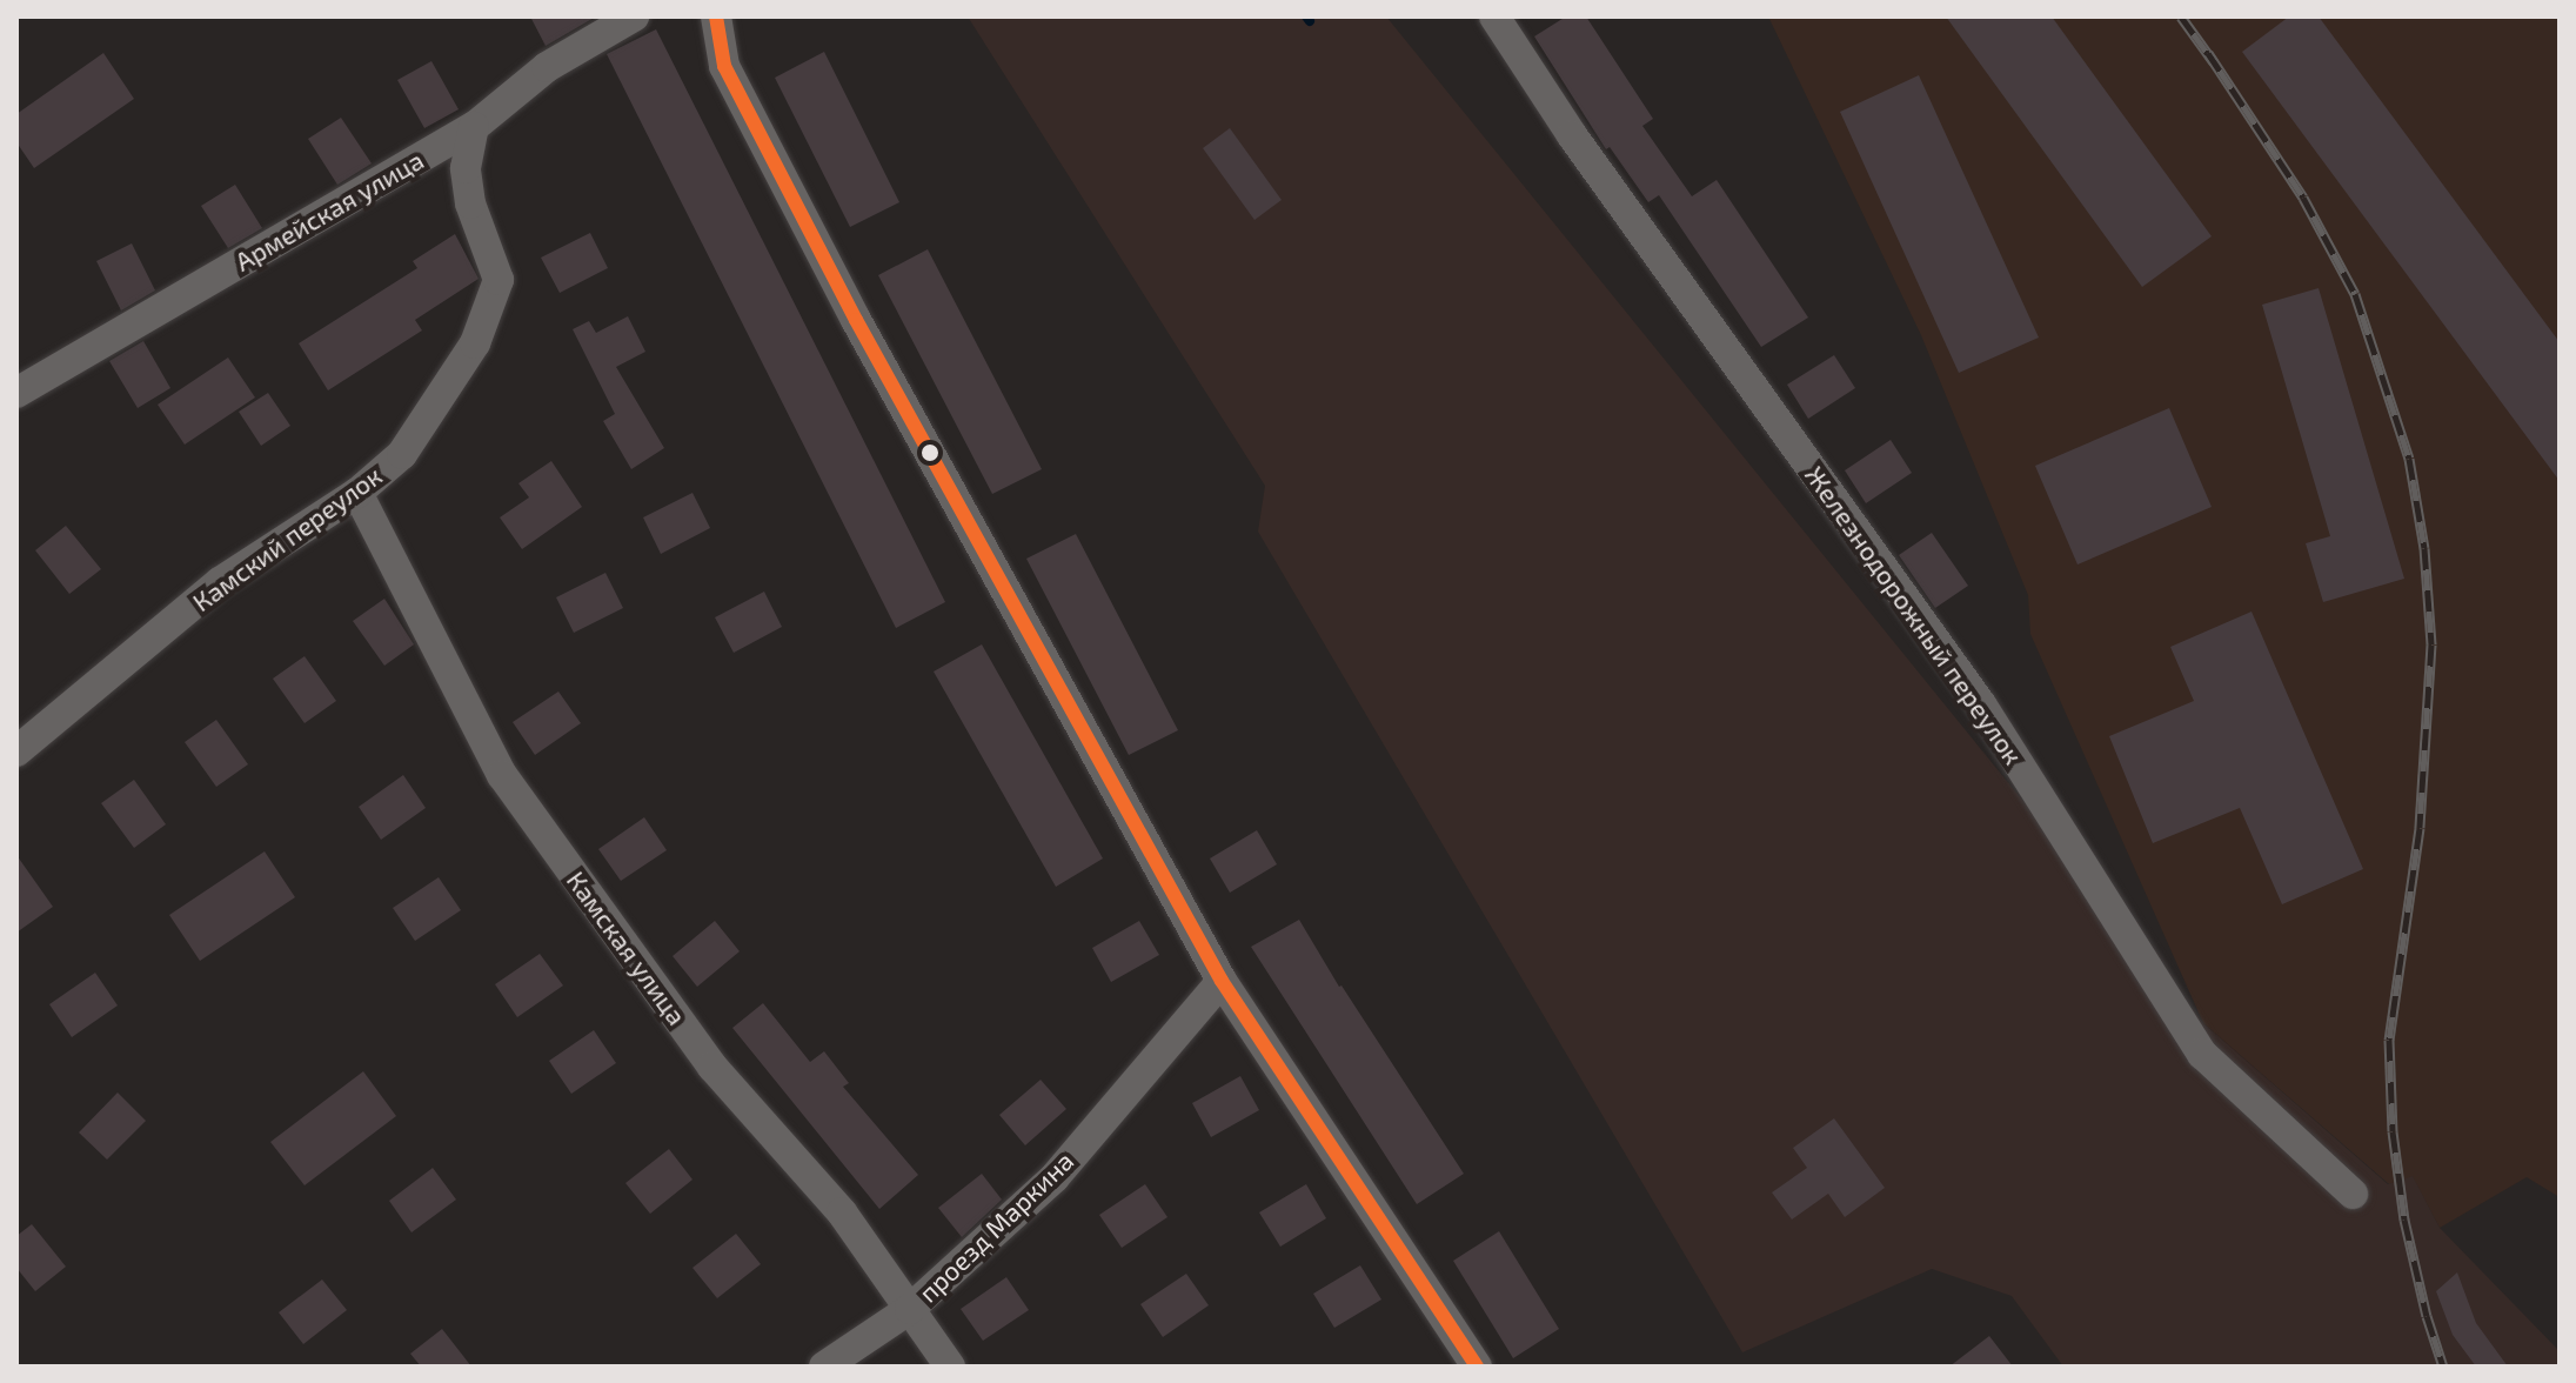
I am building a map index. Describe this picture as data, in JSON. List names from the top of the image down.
{
  "streets": {
    "street": [
      "Армейская улица",
      "Камский переулок",
      "Железнодорожный переулок",
      "Камская улица",
      "проезд Маркина"
    ]
  },
  "crossings": [
    ["Армейская улица", "Камский переулок"],
    ["Камский переулок", "Камская улица"],
    ["Камская улица", "проезд Маркина"]
  ]
}
